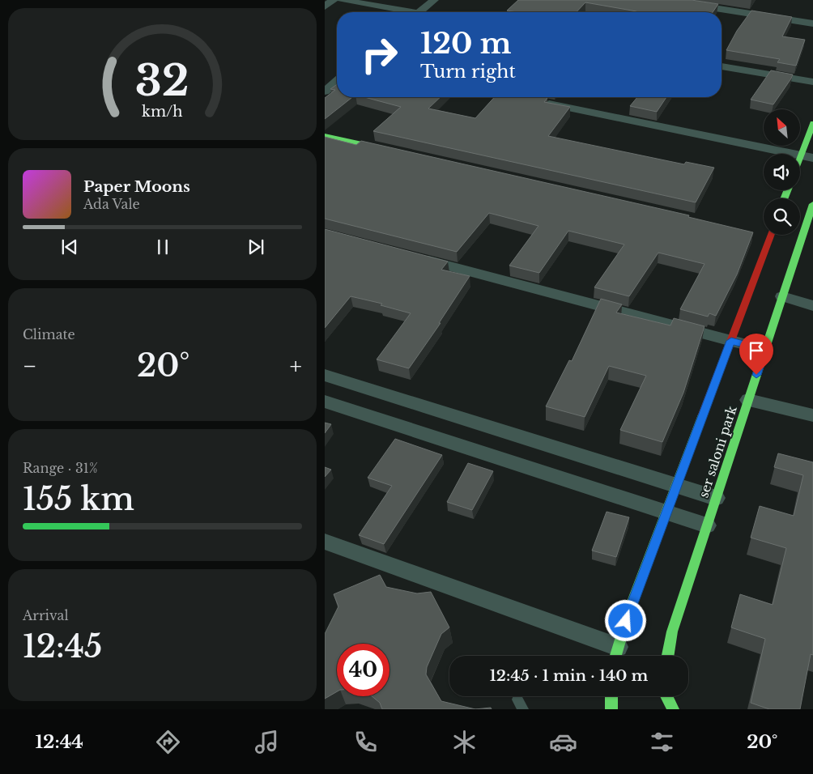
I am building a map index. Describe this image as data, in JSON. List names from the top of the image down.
{
  "streets": {
    "street": ["ser saloni park"]
  },
  "north": "top left",
  "page": {
    "turn": ["120 m", "Turn right"],
    "song": ["Paper Moons", "Ada Vale"],
    "tile": [
      "Climate",
      ["Range · 31%", "155 km"],
      ["Arrival", "12:45"]
    ],
    "heat": ["−", "20°", "+"],
    "limit": "40",
    "trip": "12:45 · 1 min · 140 m",
    "tabs": ["12:44", "20°"],
    "gauge": ["32", "km/h"]
  }
}
